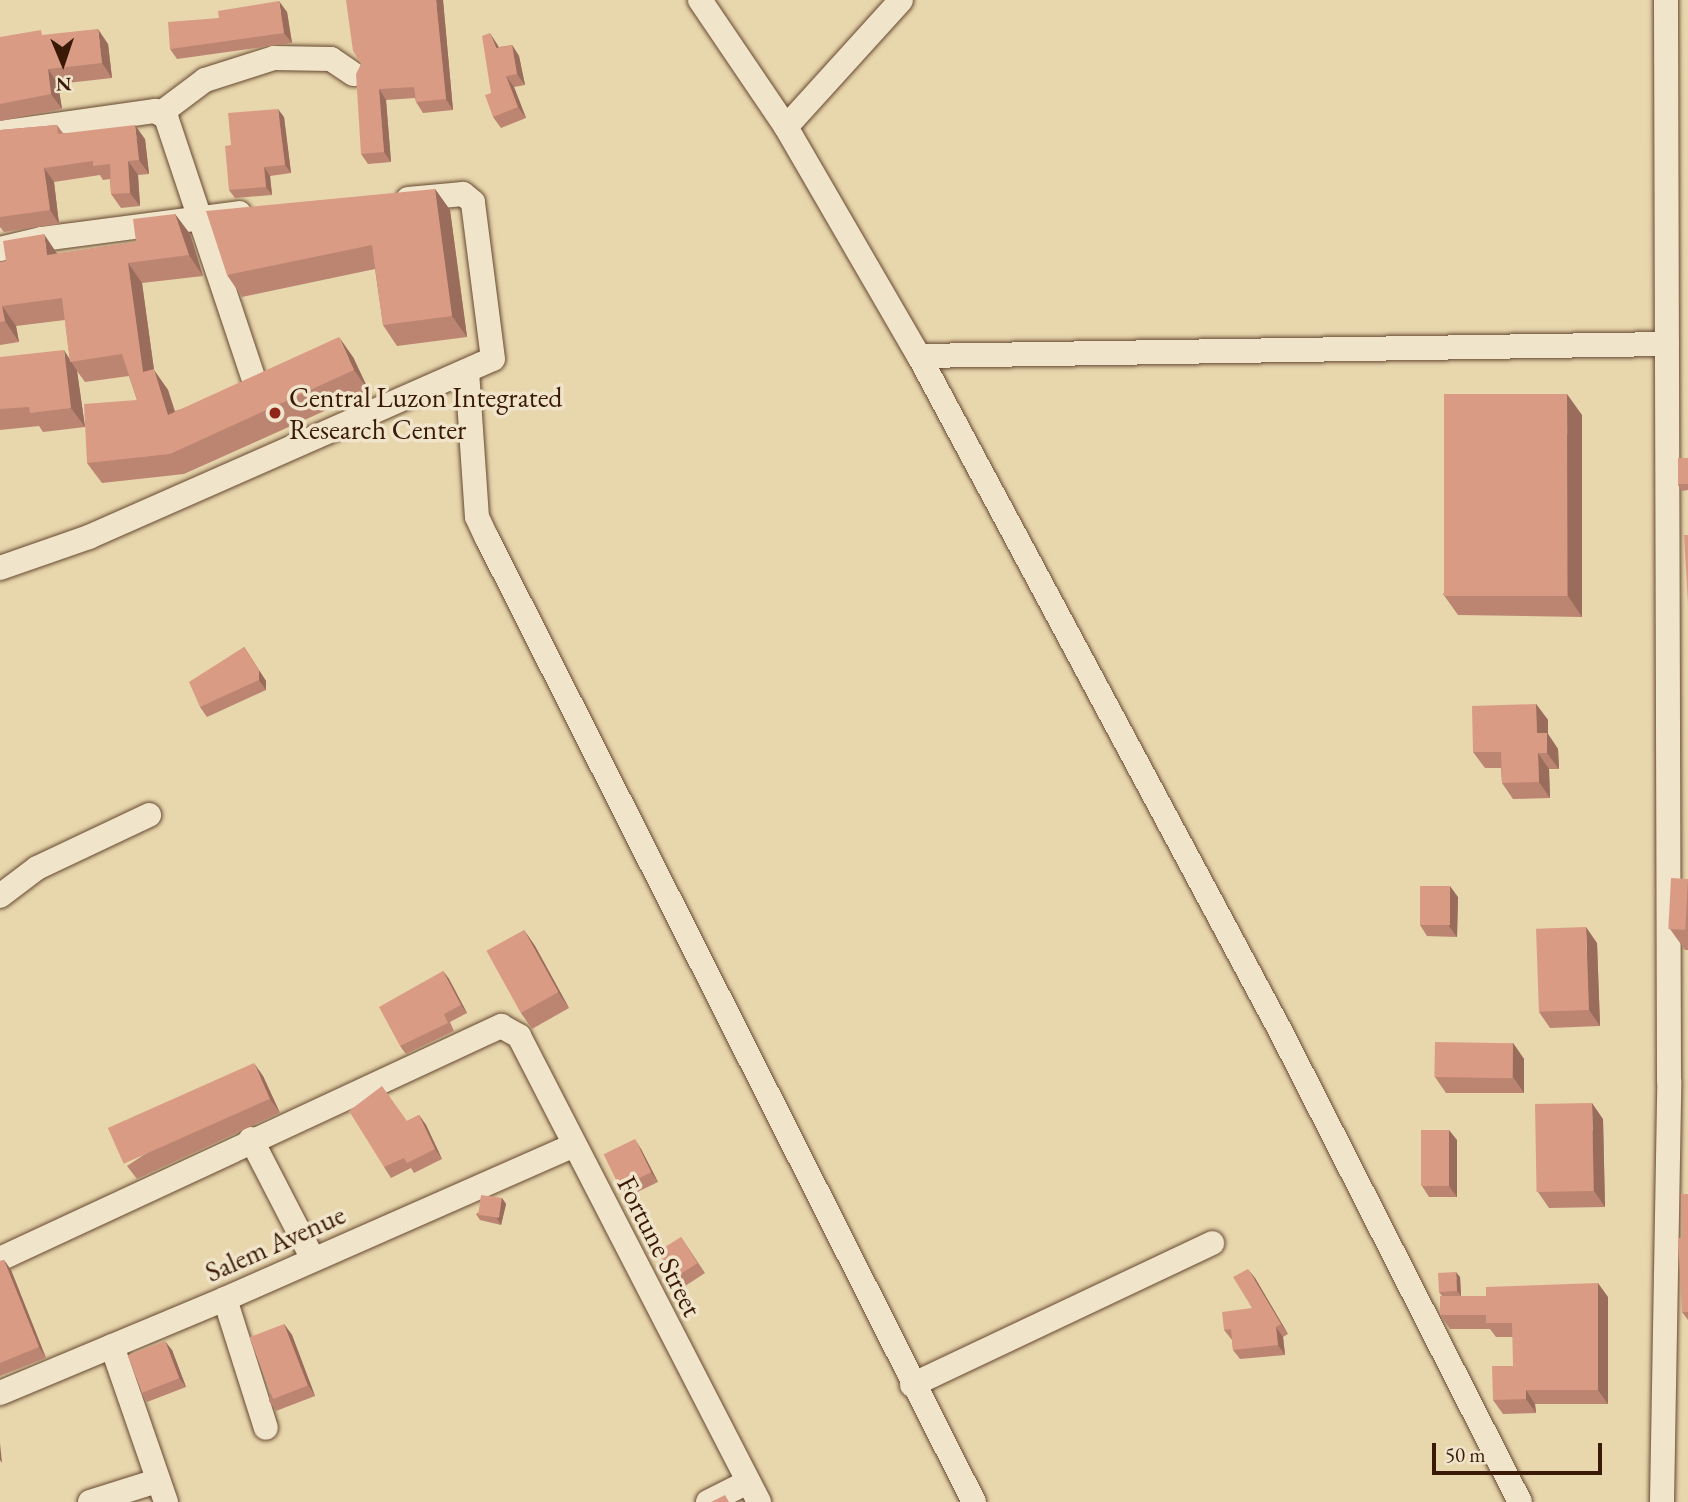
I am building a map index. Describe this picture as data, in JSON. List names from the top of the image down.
{
  "streets": {
    "street": ["Salem Avenue", "Fortune Street"]
  },
  "crossings": [
    ["Salem Avenue", "Fortune Street"]
  ],
  "places": ["Central Luzon Integrated Research Center"],
  "scale_bar": "50 m",
  "north": "bottom"
}
